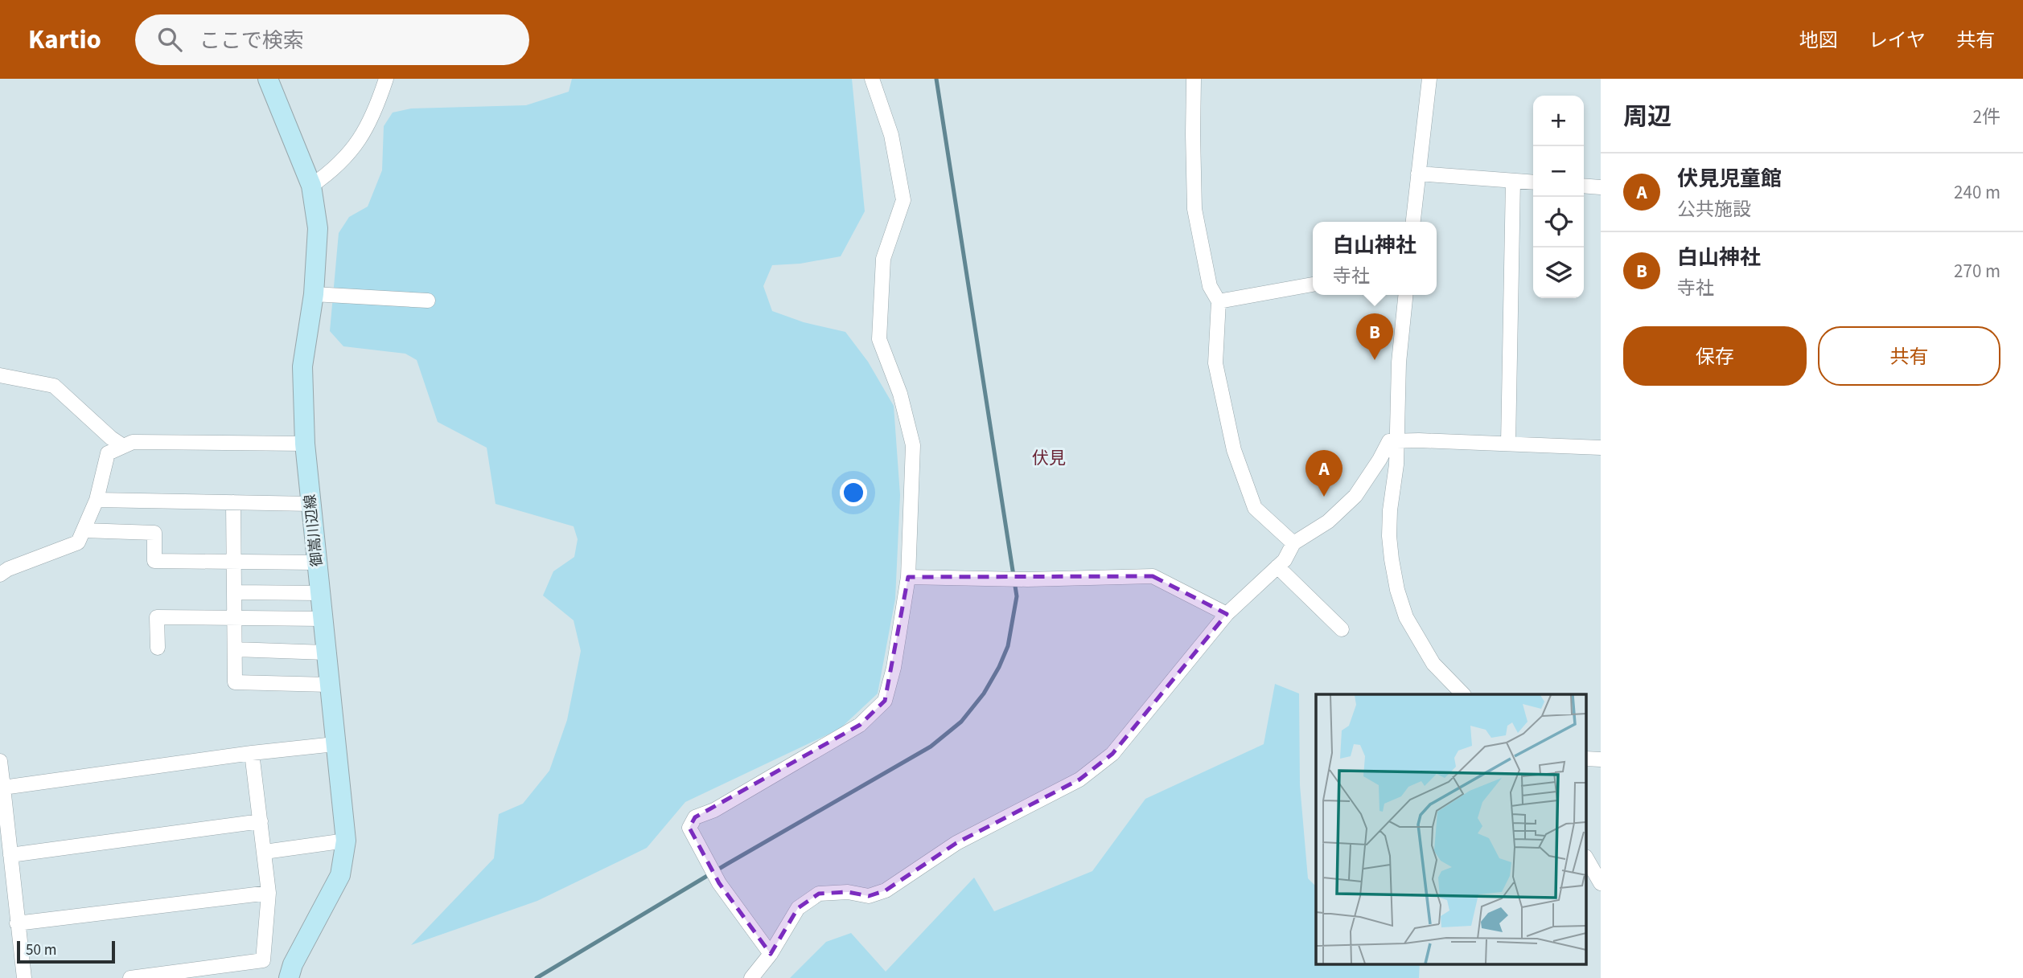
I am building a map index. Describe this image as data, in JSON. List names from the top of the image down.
{
  "streets": {
    "main road": ["御嵩川辺線"]
  },
  "districts": ["伏見"],
  "scale_bar": "50 m",
  "page": {
    "header": "Kartio",
    "search": "ここで検索",
    "nav": ["地図", "レイヤ", "共有"],
    "heading": ["周辺", "2件"],
    "map_buttons": ["+", "−"],
    "list": [
      {
        "mark": "A",
        "name": "伏見児童館",
        "note": "公共施設",
        "value": "240 m"
      },
      {
        "mark": "B",
        "name": "白山神社",
        "note": "寺社",
        "value": "270 m"
      }
    ],
    "popup": ["白山神社", "寺社"],
    "buttons": ["保存", "共有"],
    "pins": ["B", "A"],
    "scale": "50 m"
  }
}
